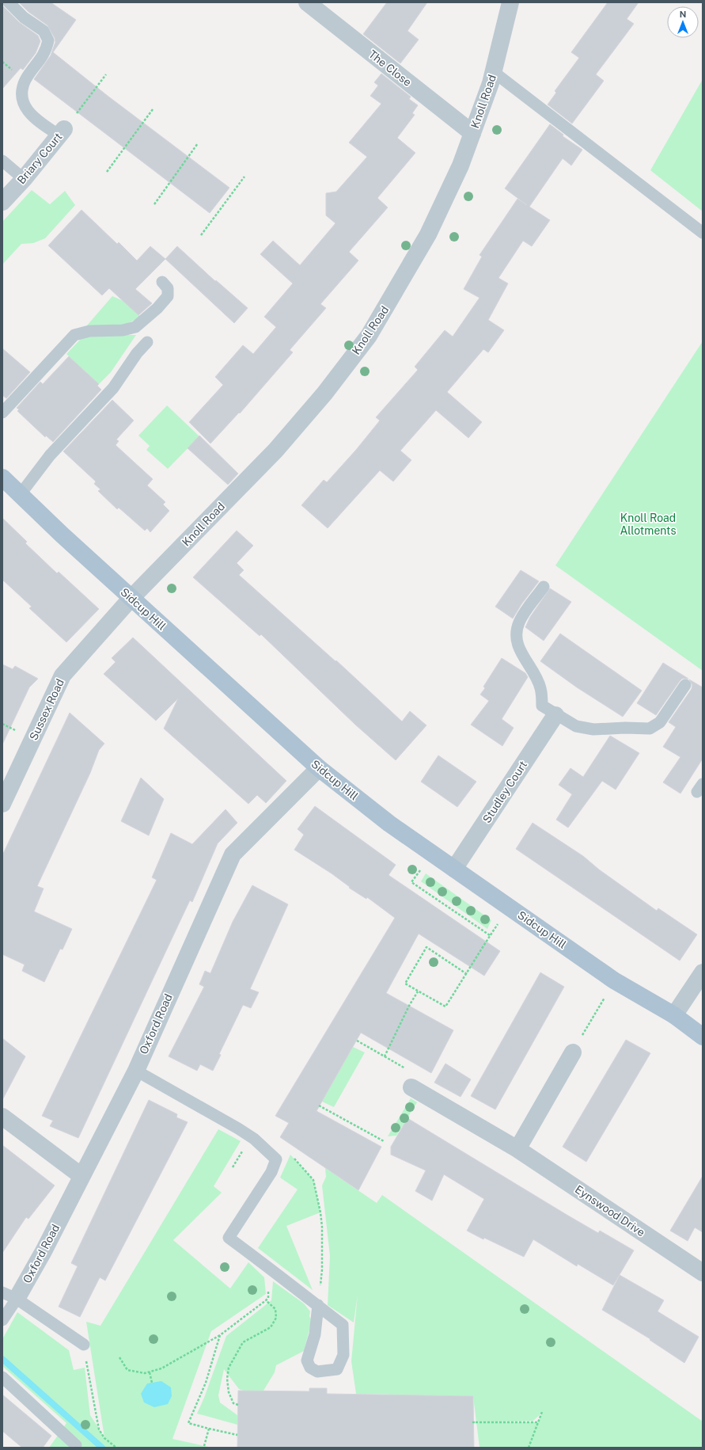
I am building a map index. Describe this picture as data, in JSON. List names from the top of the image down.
{
  "streets": {
    "main road": ["Sidcup Hill"],
    "street": [
      "The Close",
      "Knoll Road",
      "Briary Court",
      "Sussex Road",
      "Studley Court",
      "Oxford Road",
      "Eynswood Drive"
    ]
  },
  "crossings": [
    ["The Close", "Knoll Road"],
    ["Knoll Road", "Sidcup Hill"],
    ["Knoll Road", "Sussex Road"],
    ["Sidcup Hill", "Sussex Road"],
    ["Sidcup Hill", "Studley Court"],
    ["Sidcup Hill", "Oxford Road"]
  ],
  "parks": ["Knoll Road Allotments"],
  "north": "top"
}
